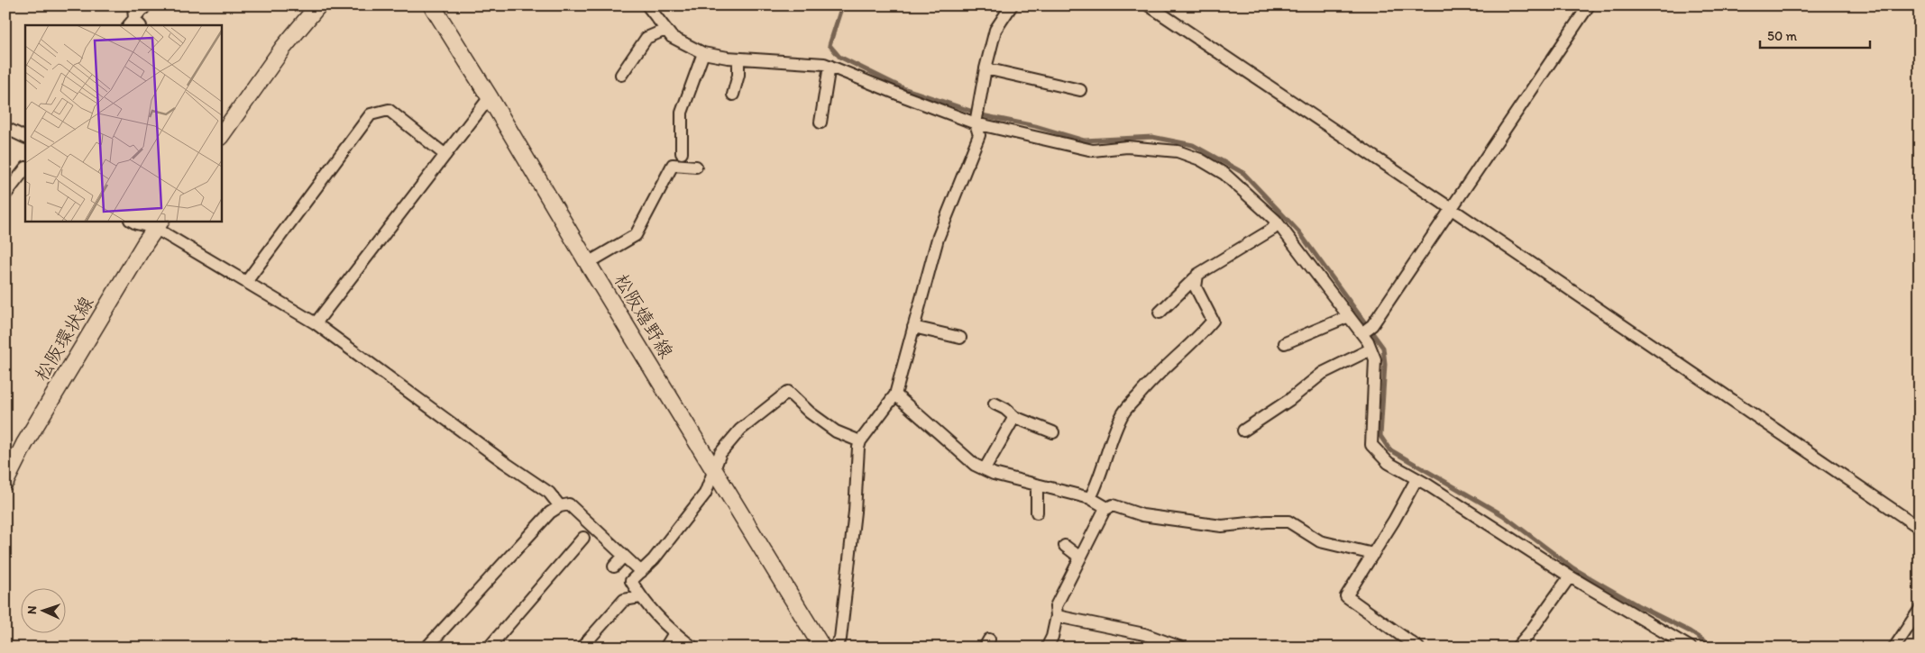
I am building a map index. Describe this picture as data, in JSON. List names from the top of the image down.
{
  "streets": {
    "main road": ["松阪嬉野線", "松阪環状線"]
  },
  "scale_bar": "50 m",
  "north": "left"
}
